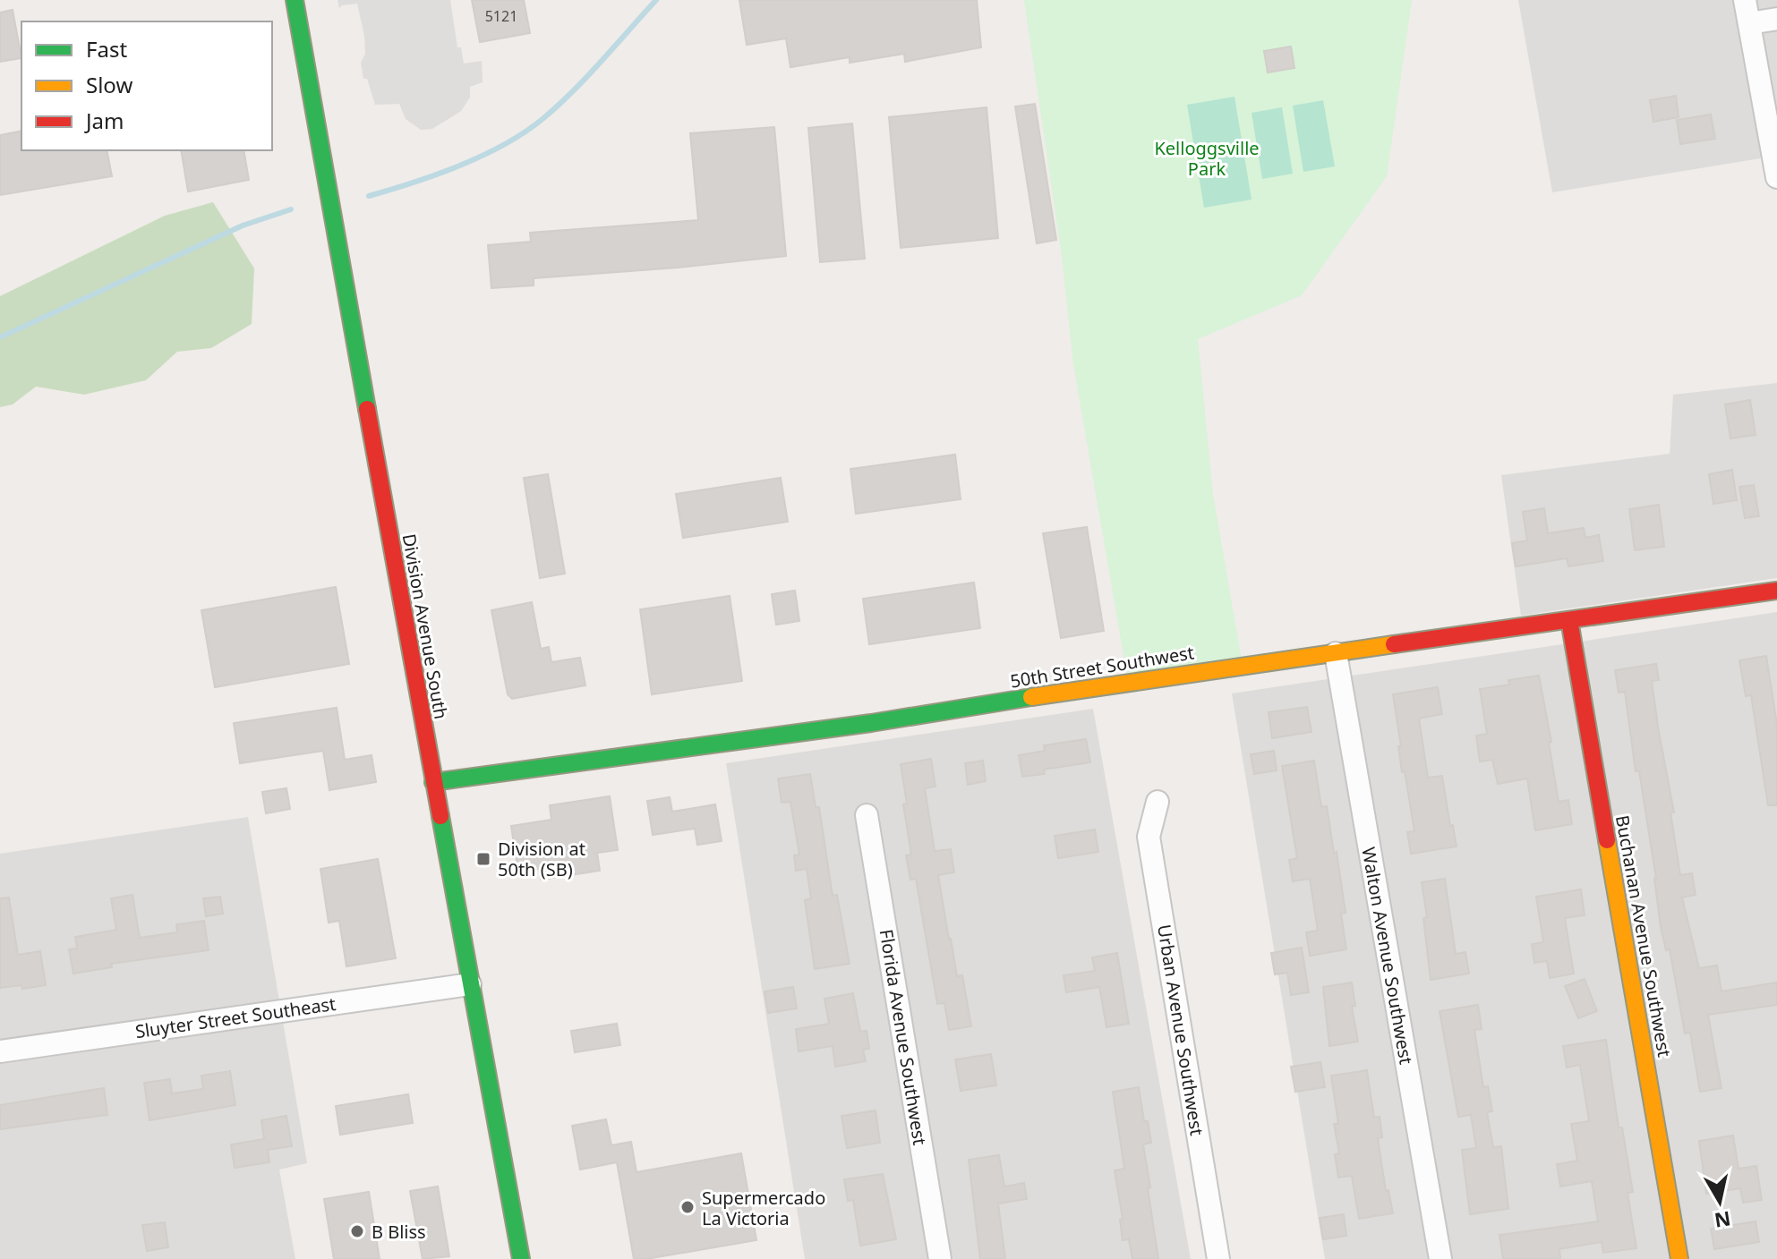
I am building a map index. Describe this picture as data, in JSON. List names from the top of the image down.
{
  "streets": {
    "street": [
      "Division Avenue South",
      "50th Street Southwest",
      "Buchanan Avenue Southwest",
      "Walton Avenue Southwest",
      "Sluyter Street Southeast",
      "Urban Avenue Southwest",
      "Florida Avenue Southwest"
    ]
  },
  "crossings": [
    ["Division Avenue South", "50th Street Southwest"],
    ["Division Avenue South", "Sluyter Street Southeast"],
    ["50th Street Southwest", "Buchanan Avenue Southwest"],
    ["50th Street Southwest", "Walton Avenue Southwest"]
  ],
  "parks": ["Kelloggsville Park"],
  "places": {
    "transit": ["Division at 50th (SB)"],
    "other": ["Supermercado La Victoria", "B Bliss"]
  },
  "house_numbers": ["5121"],
  "legend": ["Fast", "Slow", "Jam"],
  "north": "bottom"
}
